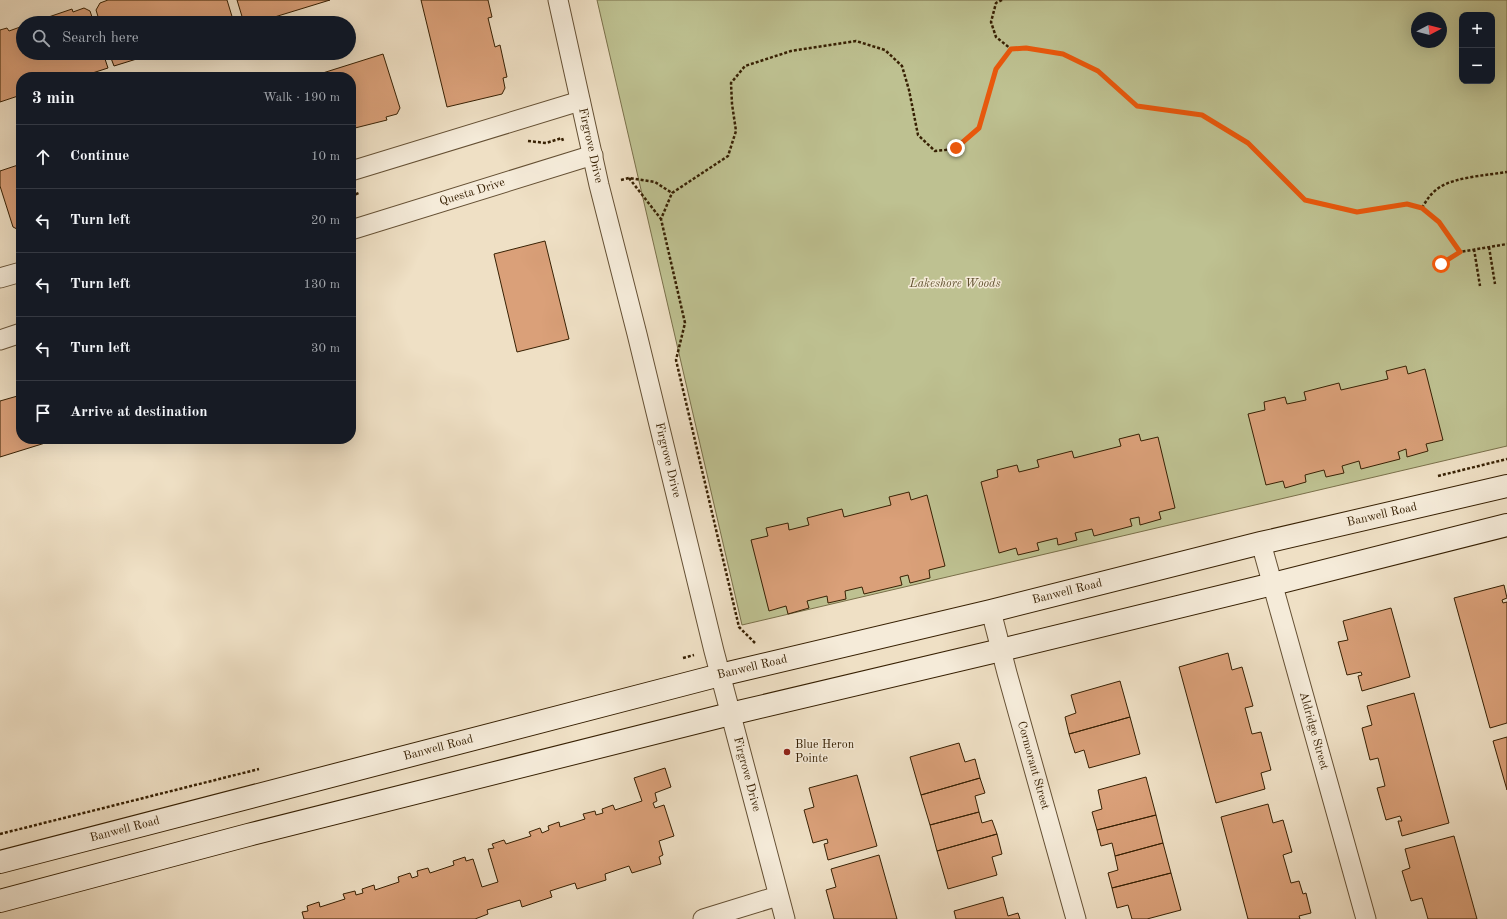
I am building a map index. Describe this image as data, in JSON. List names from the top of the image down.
{
  "streets": {
    "main road": ["Banwell Road"],
    "street": [
      "Firgrove Drive",
      "Questa Drive",
      "Aldridge Street",
      "Cormorant Street"
    ]
  },
  "crossings": [
    ["Firgrove Drive", "Questa Drive"],
    ["Firgrove Drive", "Banwell Road"],
    ["Banwell Road", "Aldridge Street"],
    ["Banwell Road", "Cormorant Street"]
  ],
  "parks": ["Lakeshore Woods"],
  "places": ["Blue Heron Pointe"],
  "north": "right",
  "page": {
    "map_buttons": ["+", "−"],
    "search": "Search here",
    "heading": ["3 min", "Walk · 190 m"],
    "list": [
      ["Continue", "10 m"],
      ["Turn left", "20 m"],
      ["Turn left", "130 m"],
      ["Turn left", "30 m"],
      "Arrive at destination"
    ]
  }
}
